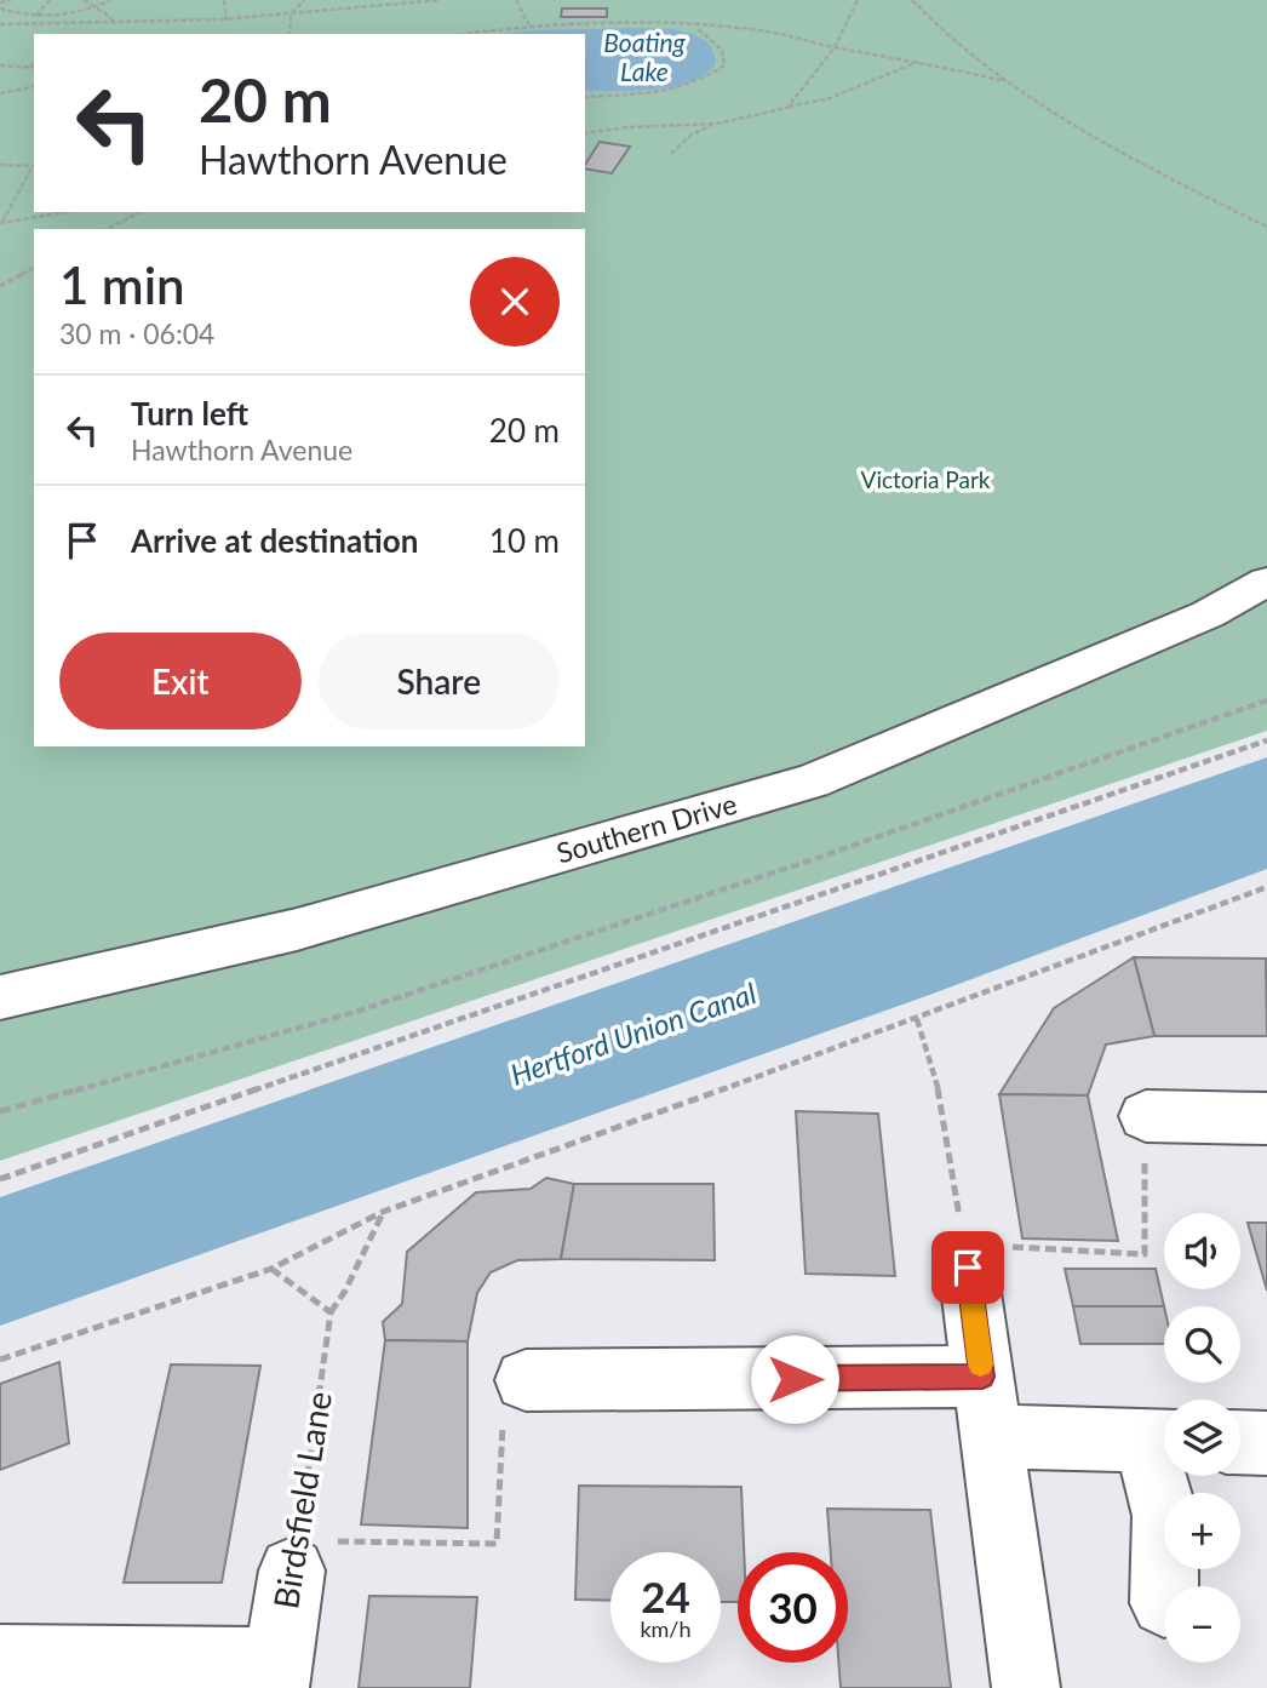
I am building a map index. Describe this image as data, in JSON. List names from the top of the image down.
{
  "streets": {
    "street": ["Southern Drive", "Birdsfield Lane"]
  },
  "water": ["Boating Lake", "Hertford Union Canal"],
  "parks": ["Victoria Park"],
  "page": {
    "turn": ["20 m", "Hawthorn Avenue"],
    "heading": ["1 min", "30 m · 06:04"],
    "list": [
      {
        "name": "Turn left",
        "note": "Hawthorn Avenue",
        "value": "20 m"
      },
      {
        "name": "Arrive at destination",
        "value": "10 m"
      }
    ],
    "buttons": ["Exit", "Share"],
    "map_buttons": ["+", "−"],
    "speed": "24 km/h",
    "limit": "30"
  }
}
